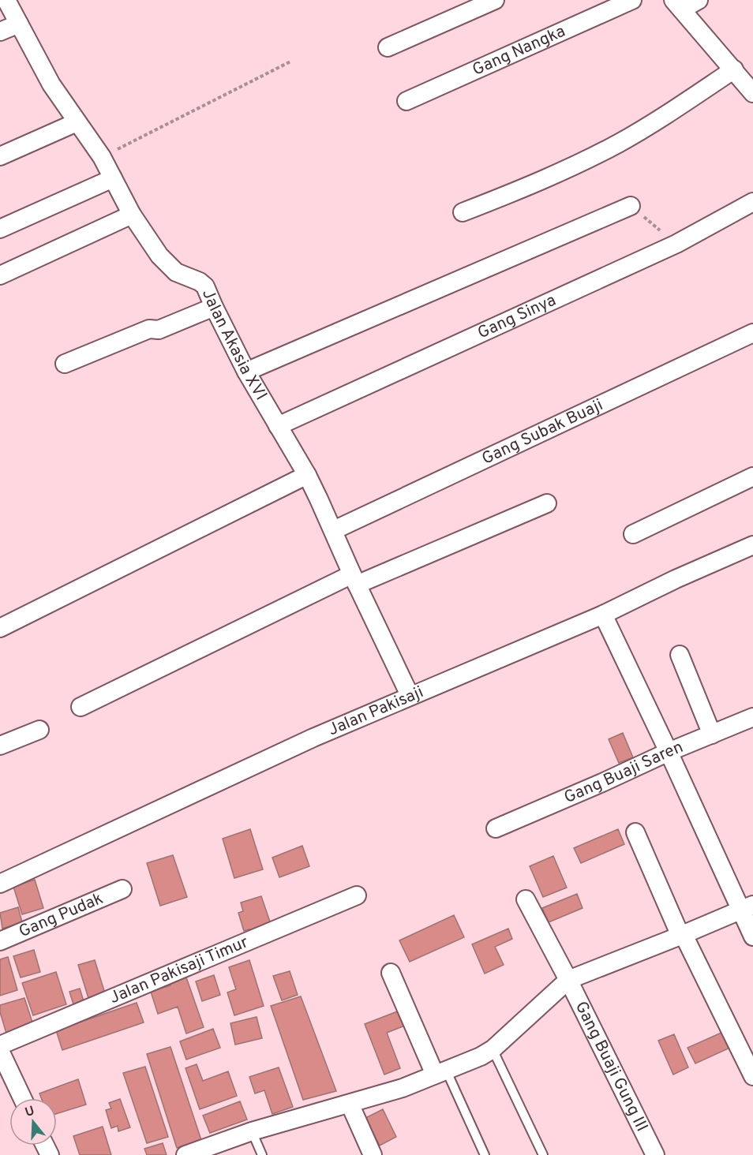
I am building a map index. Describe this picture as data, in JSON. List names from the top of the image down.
{
  "streets": {
    "street": [
      "Gang Nangka",
      "Gang Sinya",
      "Jalan Akasia XVI",
      "Gang Subak Buaji",
      "Jalan Pakisaji",
      "Gang Buaji Saren",
      "Gang Pudak",
      "Jalan Pakisaji Timur",
      "Gang Buaji Gung III"
    ]
  },
  "crossings": [
    ["Gang Sinya", "Jalan Akasia XVI"],
    ["Jalan Akasia XVI", "Gang Subak Buaji"],
    ["Jalan Akasia XVI", "Jalan Pakisaji"]
  ],
  "north": "top"
}
